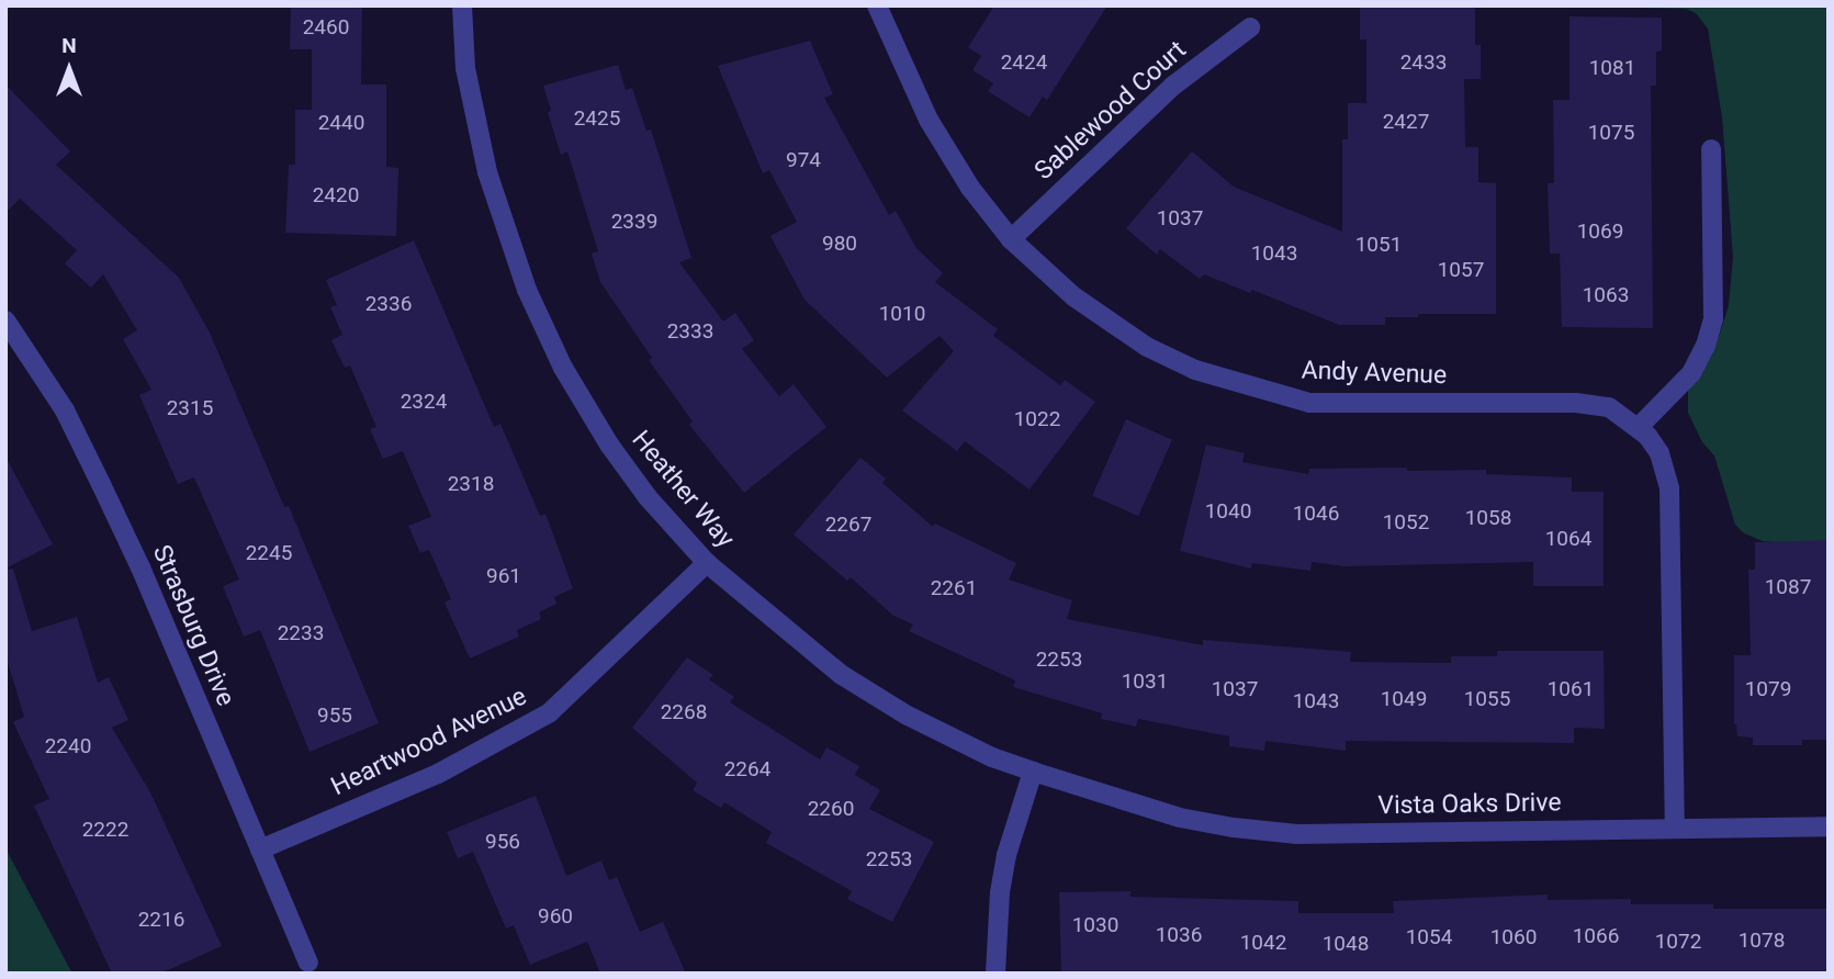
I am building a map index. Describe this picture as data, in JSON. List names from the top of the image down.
{
  "streets": {
    "street": [
      "Sablewood Court",
      "Andy Avenue",
      "Heather Way",
      "Strasburg Drive",
      "Heartwood Avenue",
      "Vista Oaks Drive"
    ]
  },
  "crossings": [
    ["Sablewood Court", "Andy Avenue"],
    ["Andy Avenue", "Vista Oaks Drive"],
    ["Heather Way", "Heartwood Avenue"],
    ["Heather Way", "Vista Oaks Drive"],
    ["Strasburg Drive", "Heartwood Avenue"]
  ],
  "house_numbers": [
    "2460",
    "2424",
    "2433",
    "1081",
    "2425",
    "2427",
    "2440",
    "1075",
    "974",
    "2420",
    "1037",
    "2339",
    "1069",
    "980",
    "1051",
    "1043",
    "1057",
    "1063",
    "2336",
    "1010",
    "2333",
    "2324",
    "2315",
    "1022",
    "2318",
    "1040",
    "1046",
    "1058",
    "1052",
    "2267",
    "1064",
    "2245",
    "961",
    "1087",
    "2261",
    "2233",
    "2253",
    "1031",
    "1037",
    "1061",
    "1079",
    "1049",
    "1055",
    "1043",
    "2268",
    "955",
    "2240",
    "2264",
    "2260",
    "2222",
    "956",
    "2253",
    "960",
    "2216",
    "1030",
    "1036",
    "1066",
    "1054",
    "1060",
    "1078",
    "1072",
    "1042",
    "1048"
  ],
  "north": "top"
}
